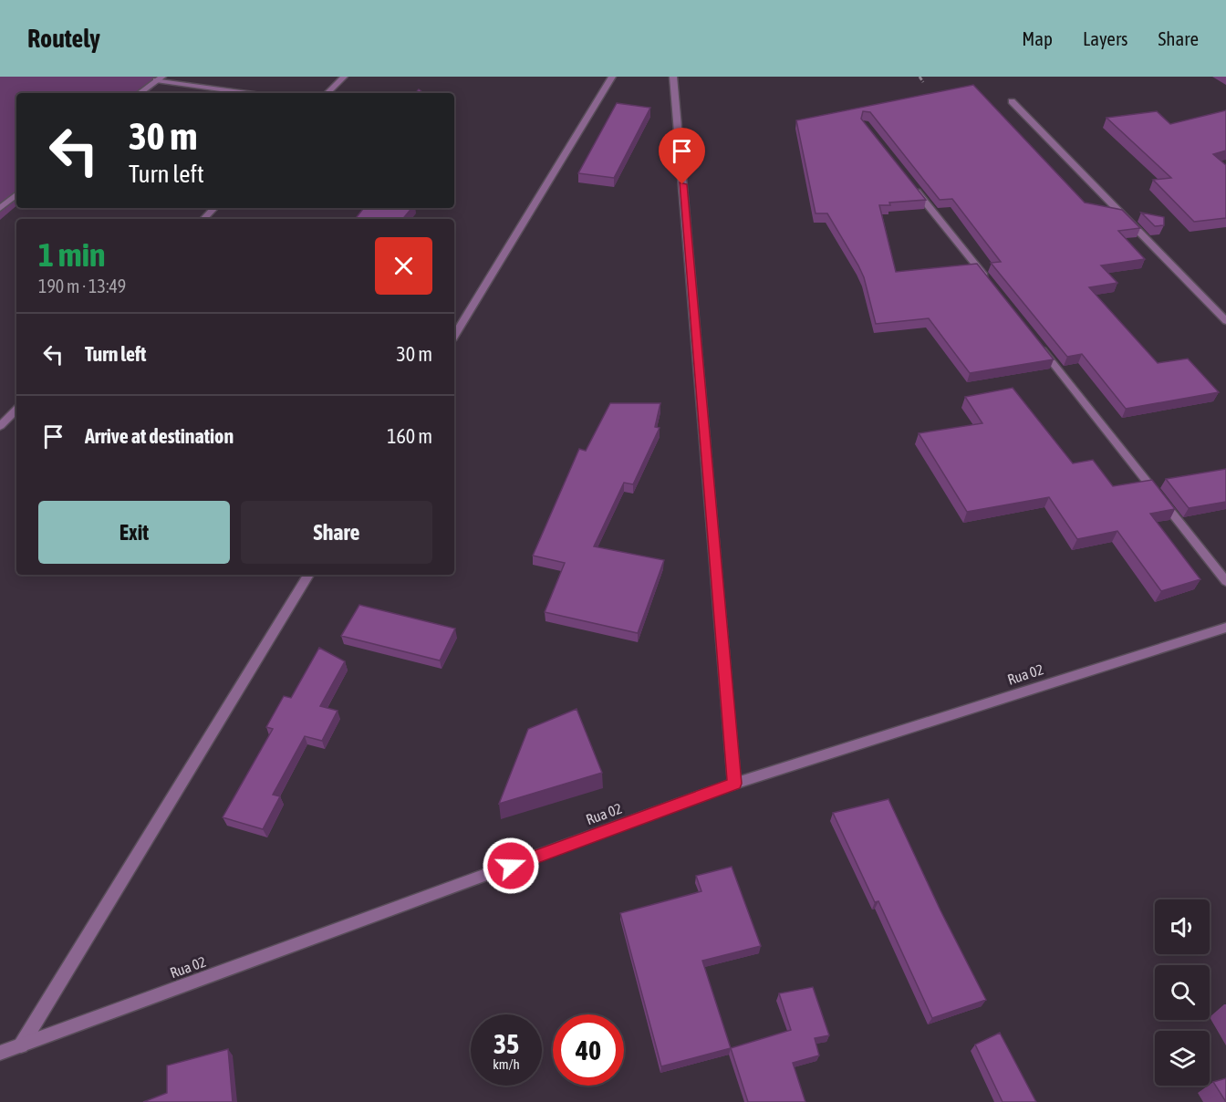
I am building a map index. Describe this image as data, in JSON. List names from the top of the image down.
{
  "streets": {
    "street": ["Rua 02"]
  },
  "page": {
    "header": "Routely",
    "nav": ["Map", "Layers", "Share"],
    "turn": ["30 m", "Turn left"],
    "heading": ["1 min", "190 m · 13:49"],
    "list": [
      {
        "name": "Turn left",
        "value": "30 m"
      },
      {
        "name": "Arrive at destination",
        "value": "160 m"
      }
    ],
    "buttons": ["Exit", "Share"],
    "speed": "35 km/h",
    "limit": "40"
  }
}
